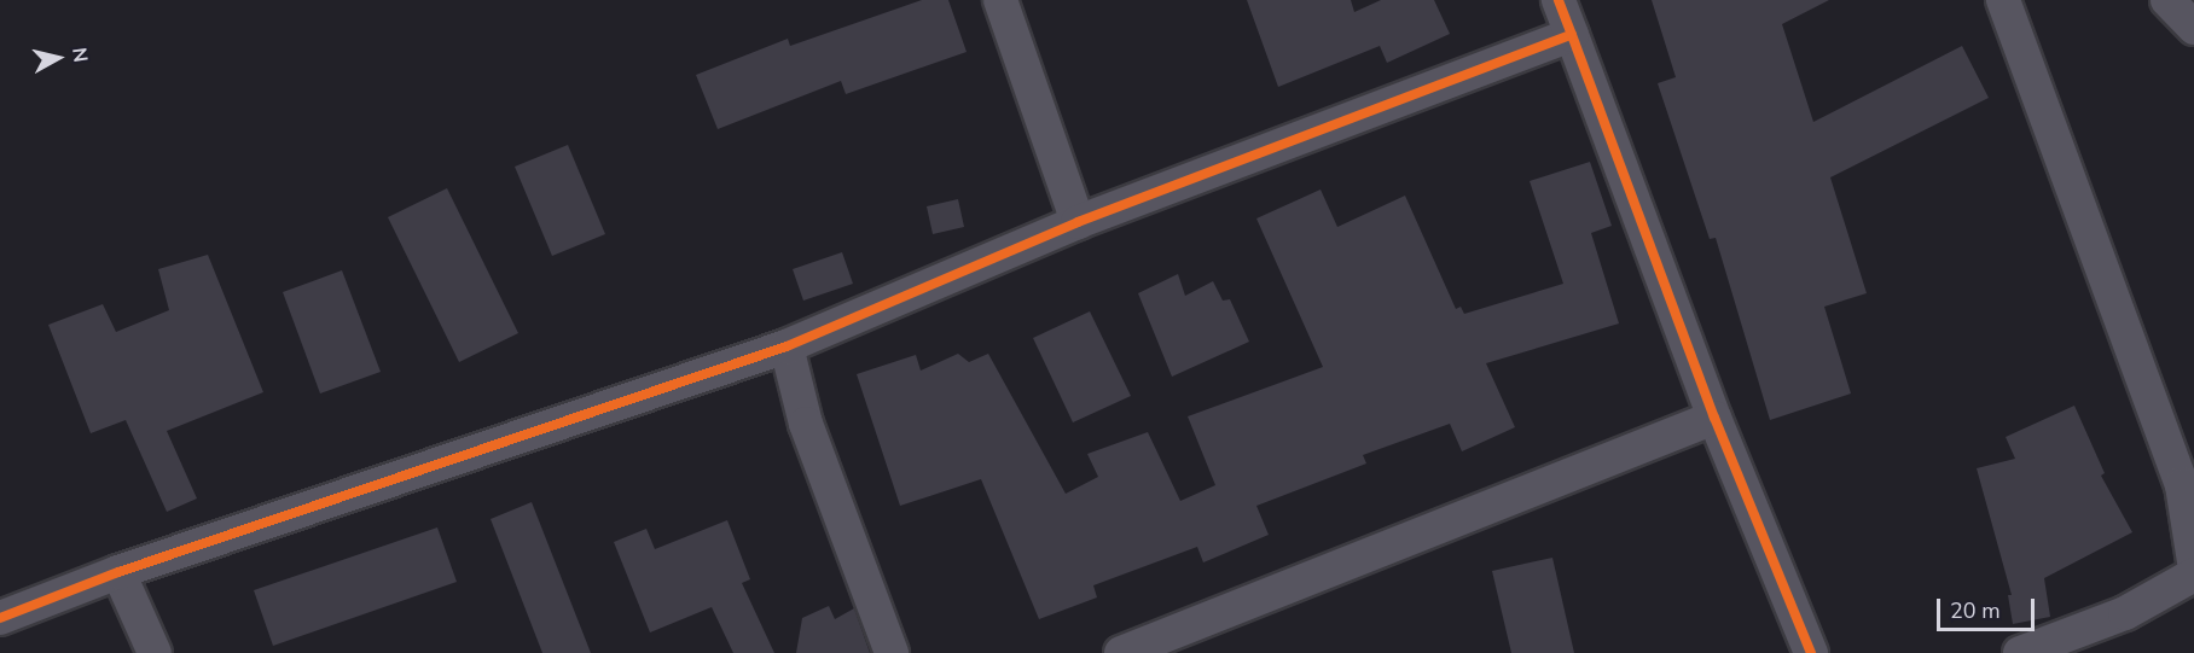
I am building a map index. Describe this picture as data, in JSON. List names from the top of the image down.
{
  "scale_bar": "20 m",
  "north": "right"
}
